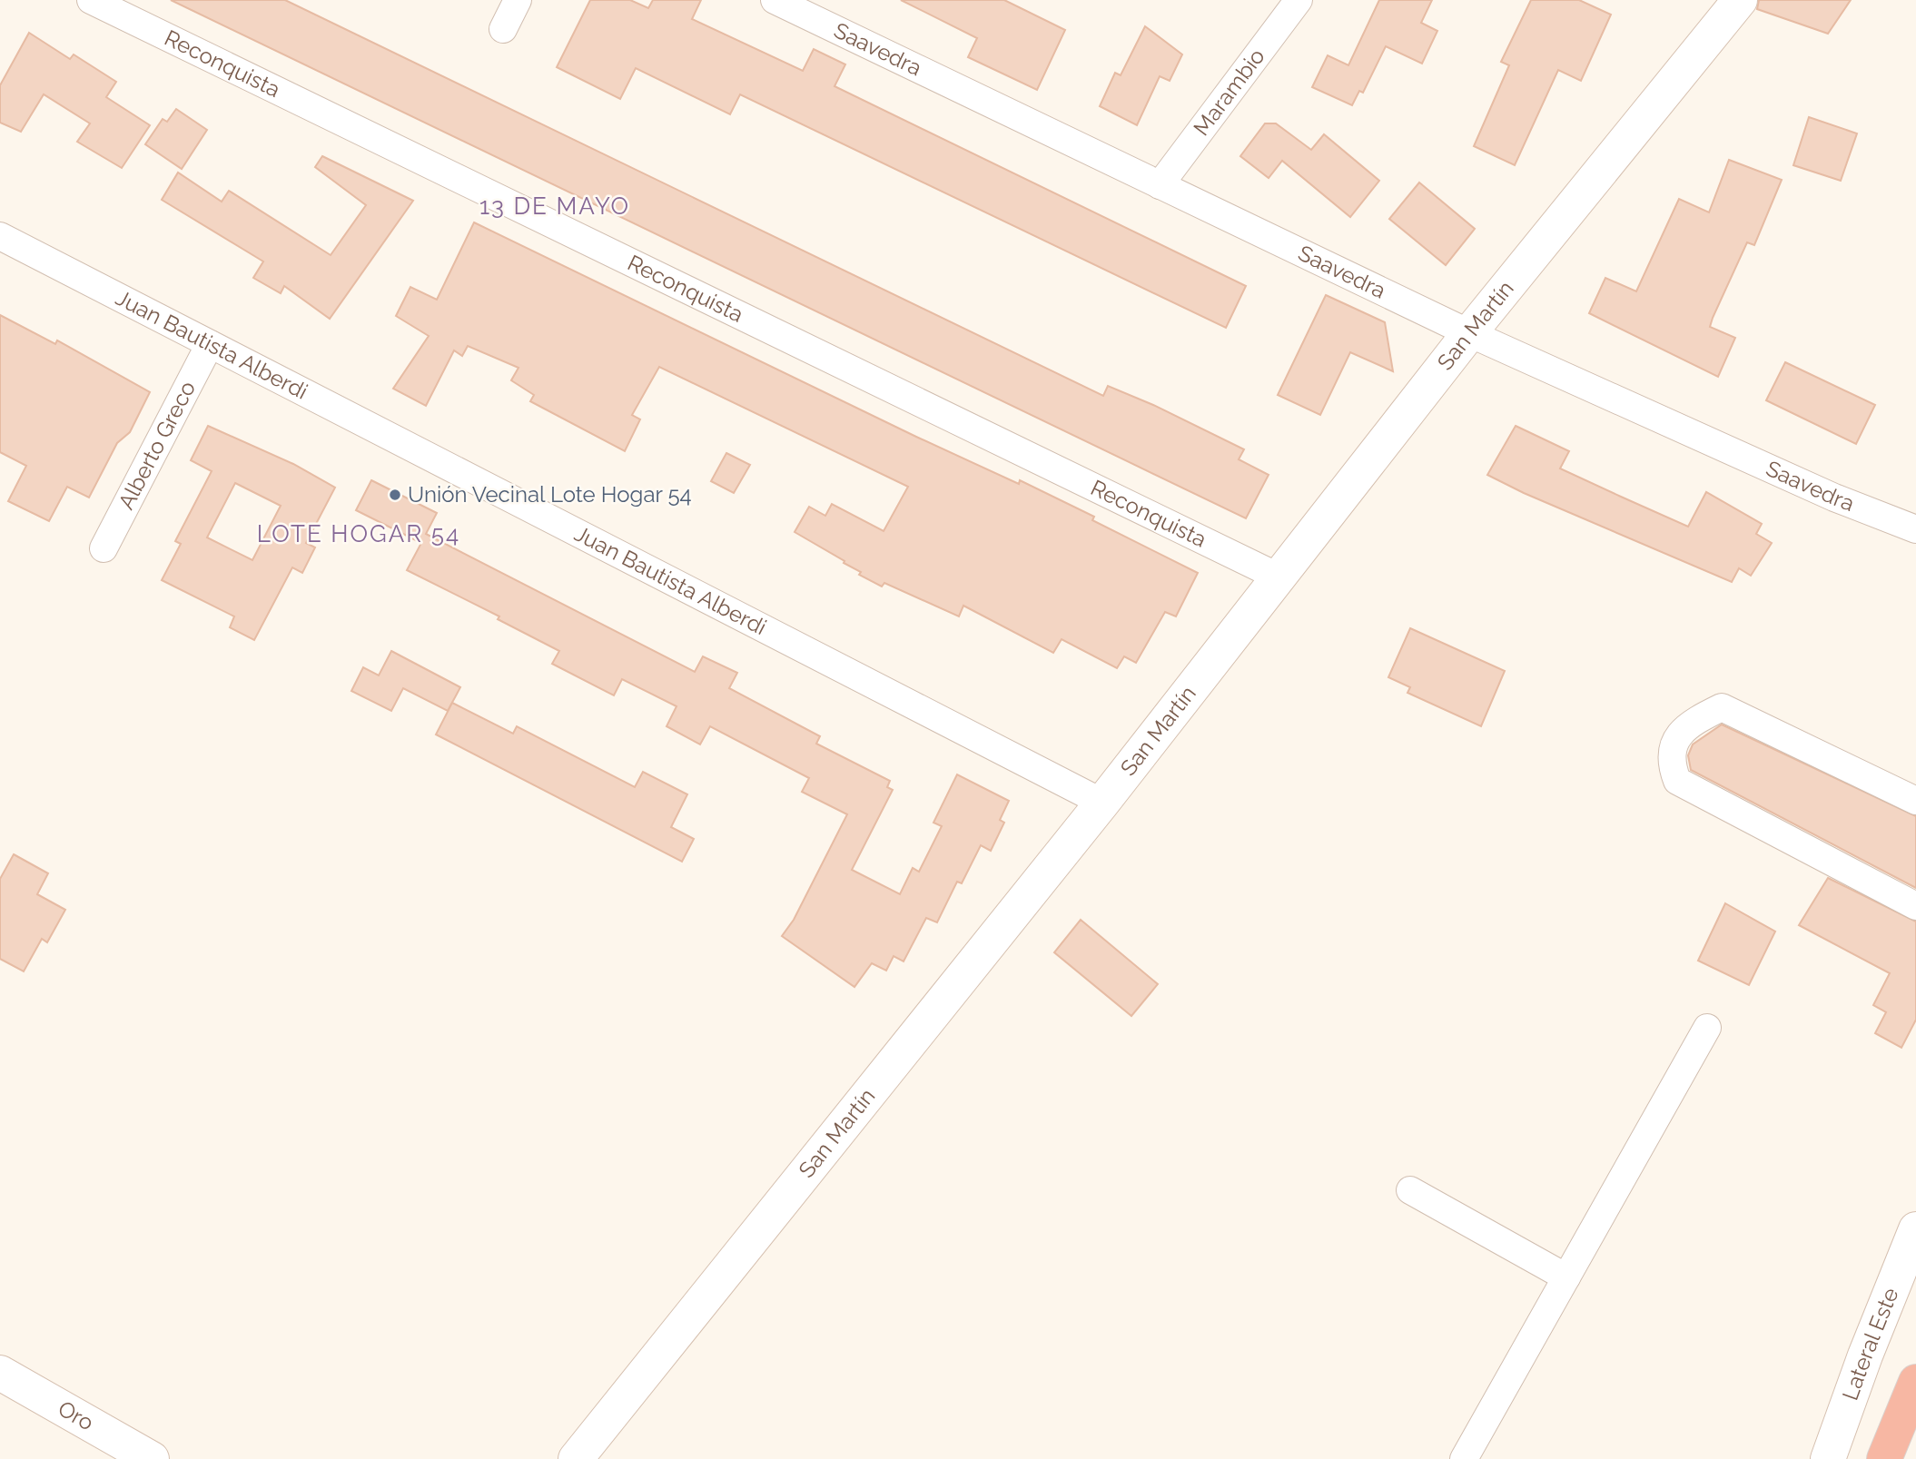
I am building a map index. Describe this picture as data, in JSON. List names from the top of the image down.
{
  "streets": {
    "street": [
      "Saavedra",
      "Reconquista",
      "Marambio",
      "San Martín",
      "Juan Bautista Alberdi",
      "Alberto Greco",
      "Lateral Este",
      "Oro"
    ]
  },
  "crossings": [
    ["Saavedra", "Marambio"],
    ["Saavedra", "San Martín"],
    ["Reconquista", "San Martín"],
    ["San Martín", "Juan Bautista Alberdi"],
    ["Juan Bautista Alberdi", "Alberto Greco"]
  ],
  "districts": ["13 DE MAYO", "LOTE HOGAR 54"],
  "places": ["Unión Vecinal Lote Hogar 54"]
}
